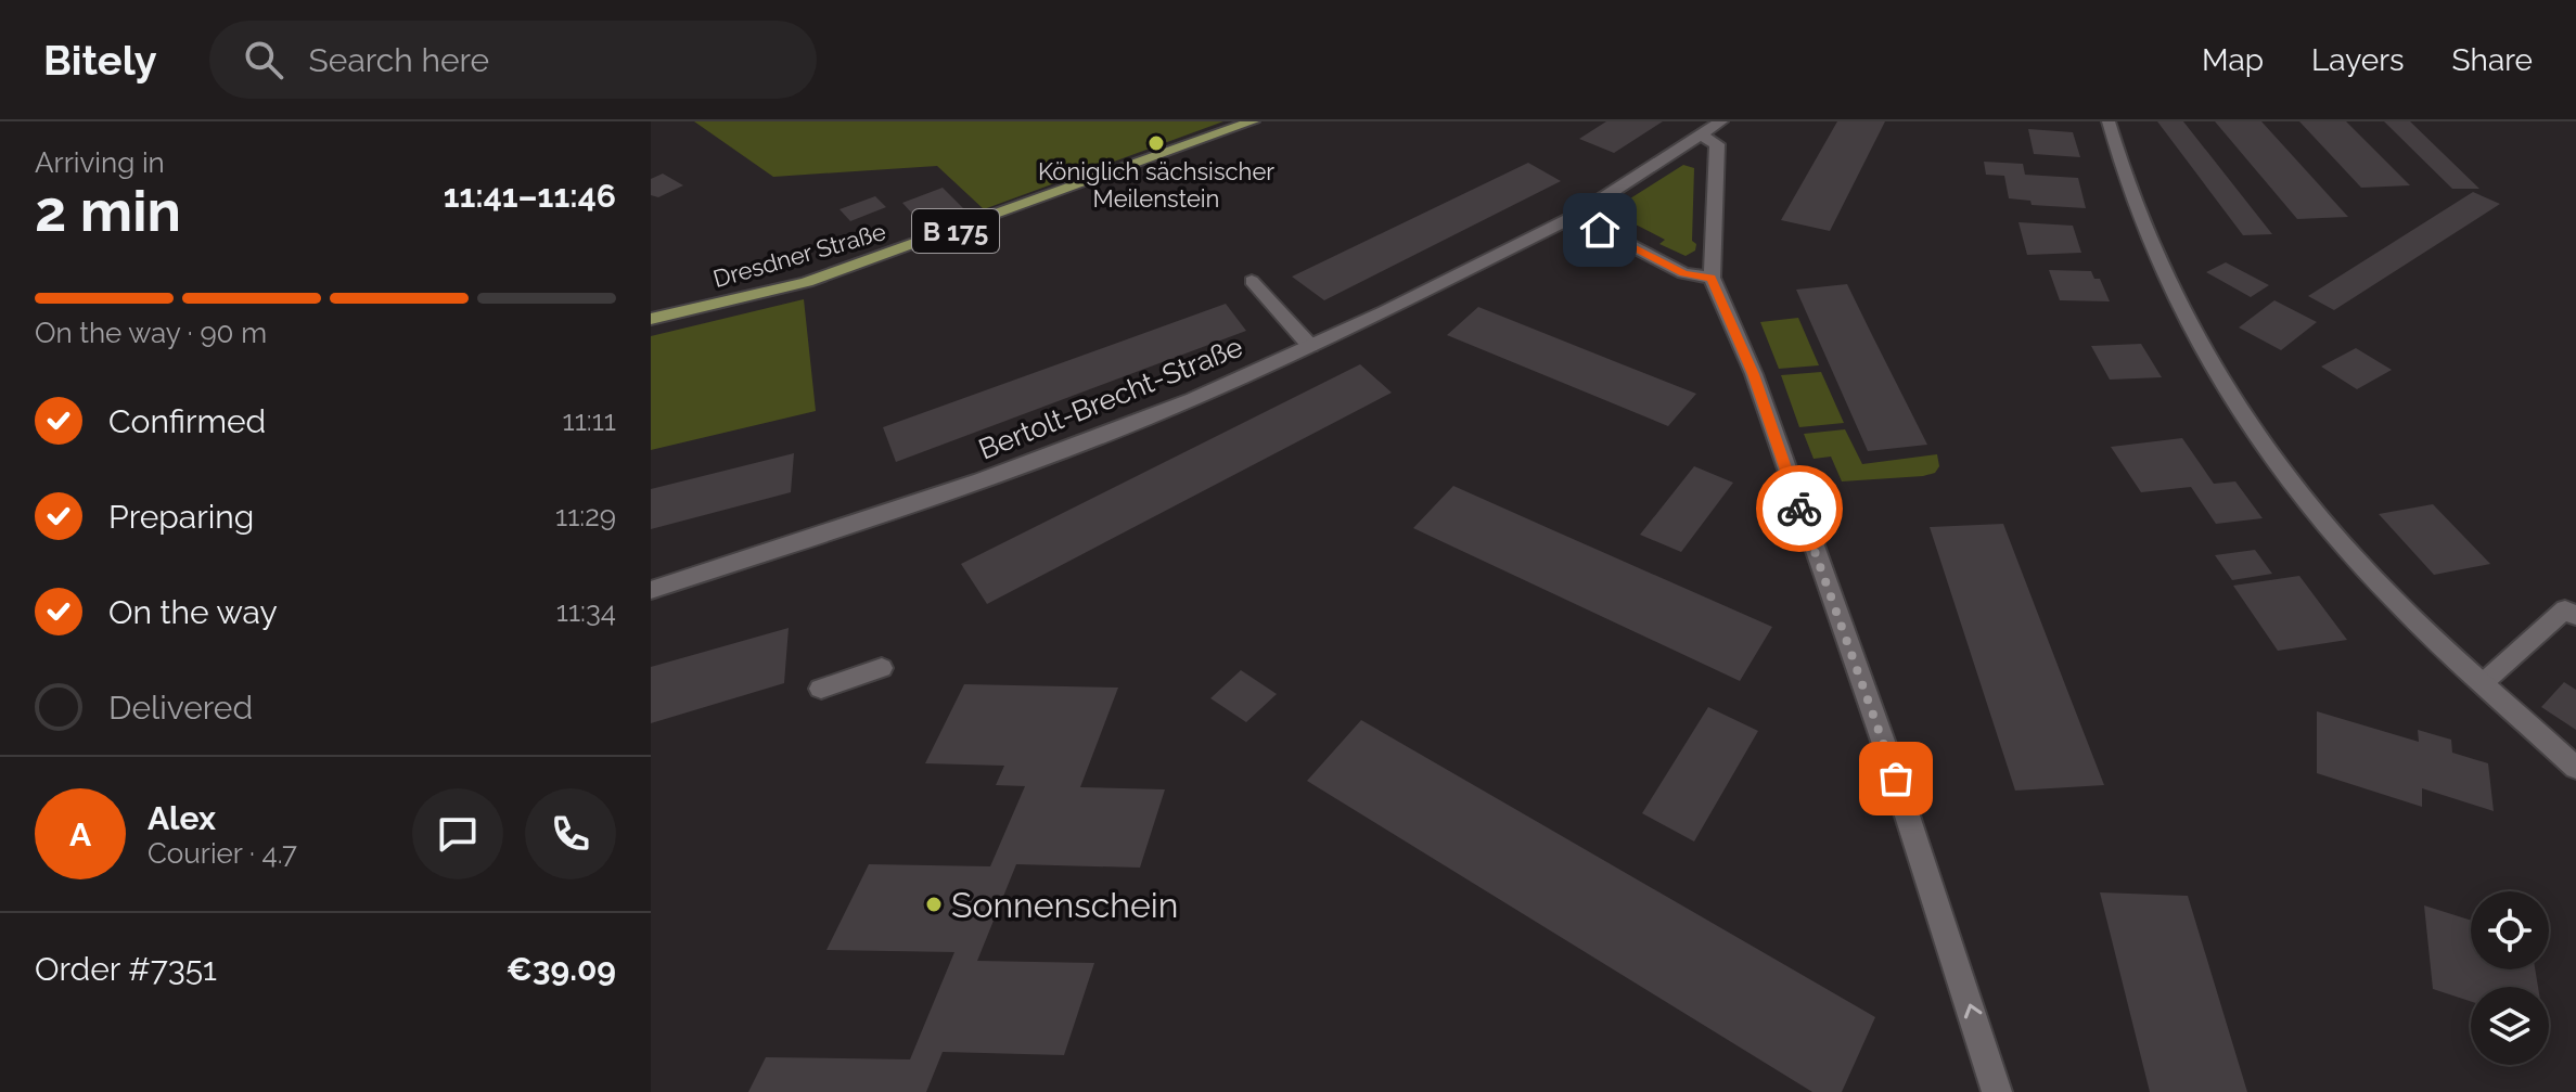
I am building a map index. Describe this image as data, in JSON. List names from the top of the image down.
{
  "streets": {
    "main road": ["B 175", "Dresdner Straße"],
    "street": ["Bertolt-Brecht-Straße"]
  },
  "places": ["Königlich sächsischer Meilenstein", "Sonnenschein"],
  "page": {
    "header": "Bitely",
    "search": "Search here",
    "nav": ["Map", "Layers", "Share"],
    "heading": ["2 min", "Arriving in", "11:41–11:46"],
    "panel": [
      "Alex",
      "Courier · 4.7",
      "Order #7351",
      "€39.09"
    ],
    "bar": "On the way · 90 m",
    "list": [
      ["Confirmed", "11:11"],
      ["Preparing", "11:29"],
      ["On the way", "11:34"],
      "Delivered"
    ],
    "round": "A"
  }
}
